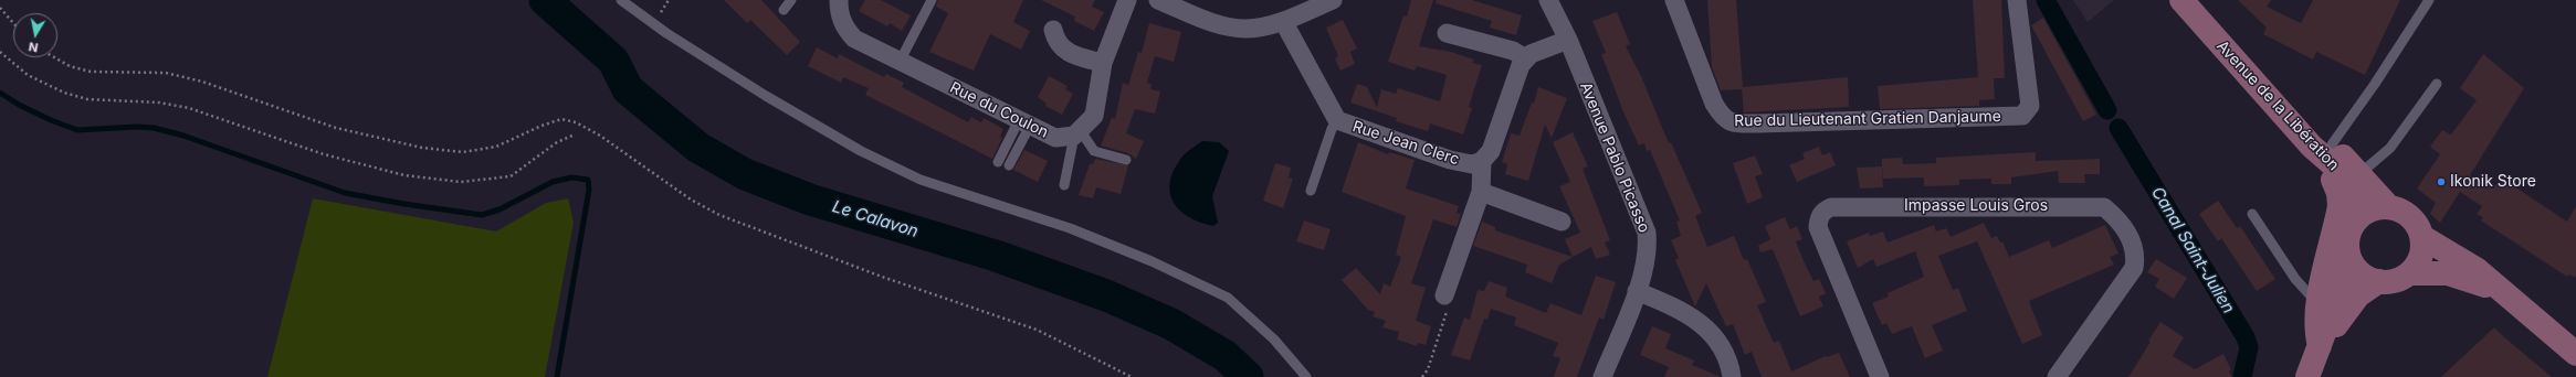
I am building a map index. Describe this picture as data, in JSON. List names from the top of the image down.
{
  "streets": {
    "main road": ["Avenue de la Libération"],
    "street": [
      "Rue du Coulon",
      "Rue du Lieutenant Gratien Danjaume",
      "Rue Jean Clerc",
      "Avenue Pablo Picasso",
      "Impasse Louis Gros"
    ]
  },
  "water": ["Le Calavon", "Canal Saint-Julien"],
  "places": ["Ikonik Store"],
  "north": "bottom"
}
